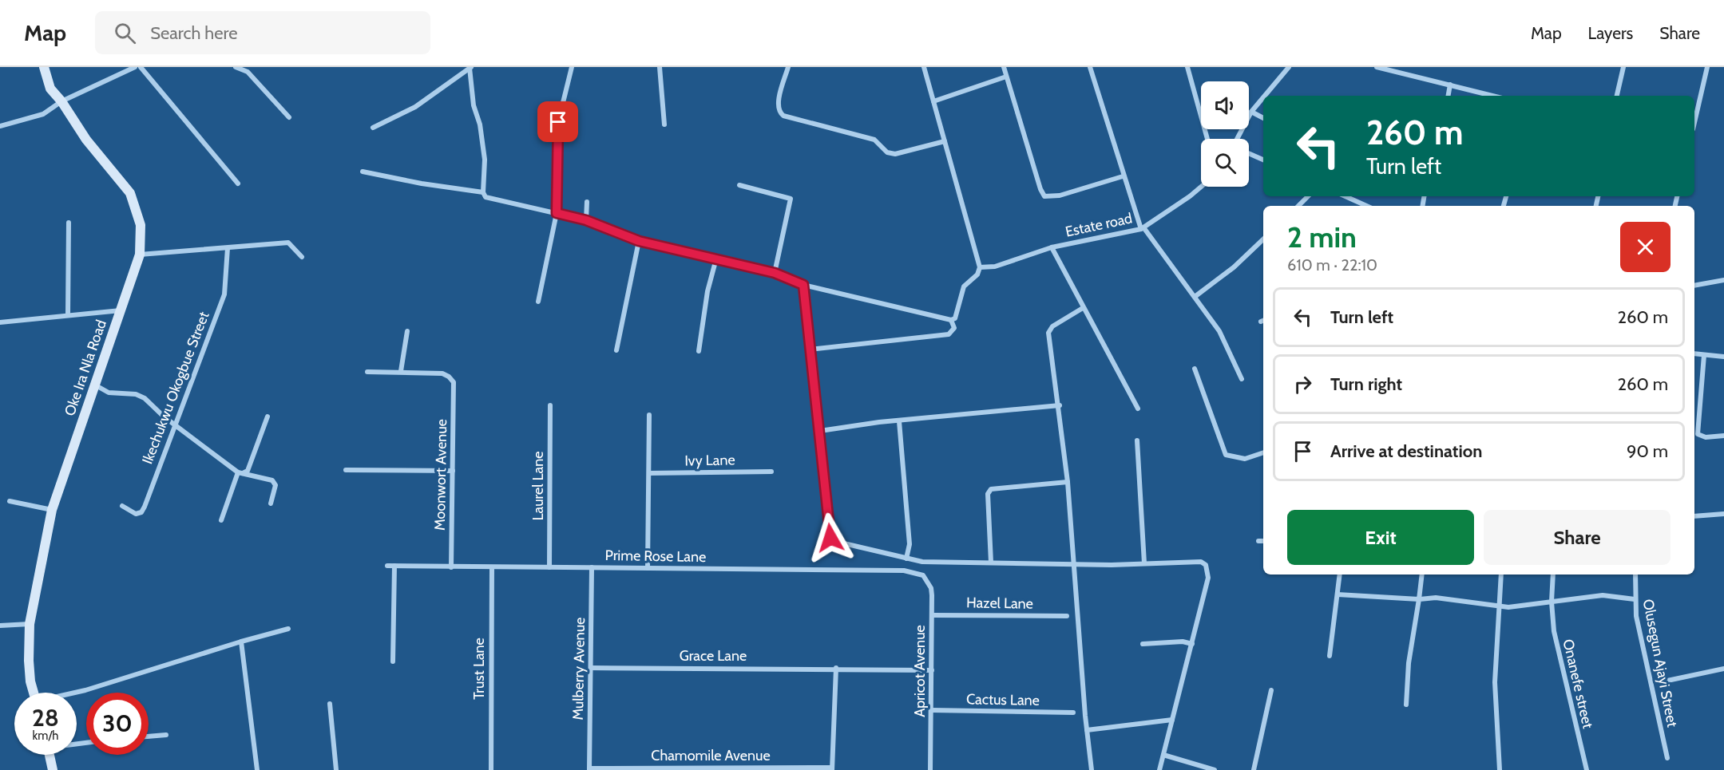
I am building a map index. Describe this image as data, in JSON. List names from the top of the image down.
{
  "streets": {
    "street": [
      "Estate road",
      "Oke Ira Nla Road",
      "Ikechukwu Okogbue Street",
      "Ivy Lane",
      "Moonwort Avenue",
      "Laurel Lane",
      "Prime Rose Lane",
      "Hazel Lane",
      "Grace Lane",
      "Olusegun Ajayi Street",
      "Trust Lane",
      "Mulberry Avenue",
      "Apricot Avenue",
      "Onanefe street",
      "Cactus Lane",
      "Chamomile Avenue"
    ]
  },
  "crossings": [
    ["Moonwort Avenue", "Prime Rose Lane"],
    ["Laurel Lane", "Prime Rose Lane"],
    ["Prime Rose Lane", "Trust Lane"],
    ["Prime Rose Lane", "Mulberry Avenue"],
    ["Prime Rose Lane", "Apricot Avenue"],
    ["Hazel Lane", "Apricot Avenue"],
    ["Grace Lane", "Mulberry Avenue"],
    ["Grace Lane", "Apricot Avenue"],
    ["Mulberry Avenue", "Chamomile Avenue"],
    ["Apricot Avenue", "Cactus Lane"]
  ],
  "page": {
    "header": "Map",
    "search": "Search here",
    "nav": ["Map", "Layers", "Share"],
    "turn": ["260 m", "Turn left"],
    "heading": ["2 min", "610 m · 22:10"],
    "list": [
      {
        "name": "Turn left",
        "value": "260 m"
      },
      {
        "name": "Turn right",
        "value": "260 m"
      },
      {
        "name": "Arrive at destination",
        "value": "90 m"
      }
    ],
    "buttons": ["Exit", "Share"],
    "speed": "28 km/h",
    "limit": "30"
  }
}
